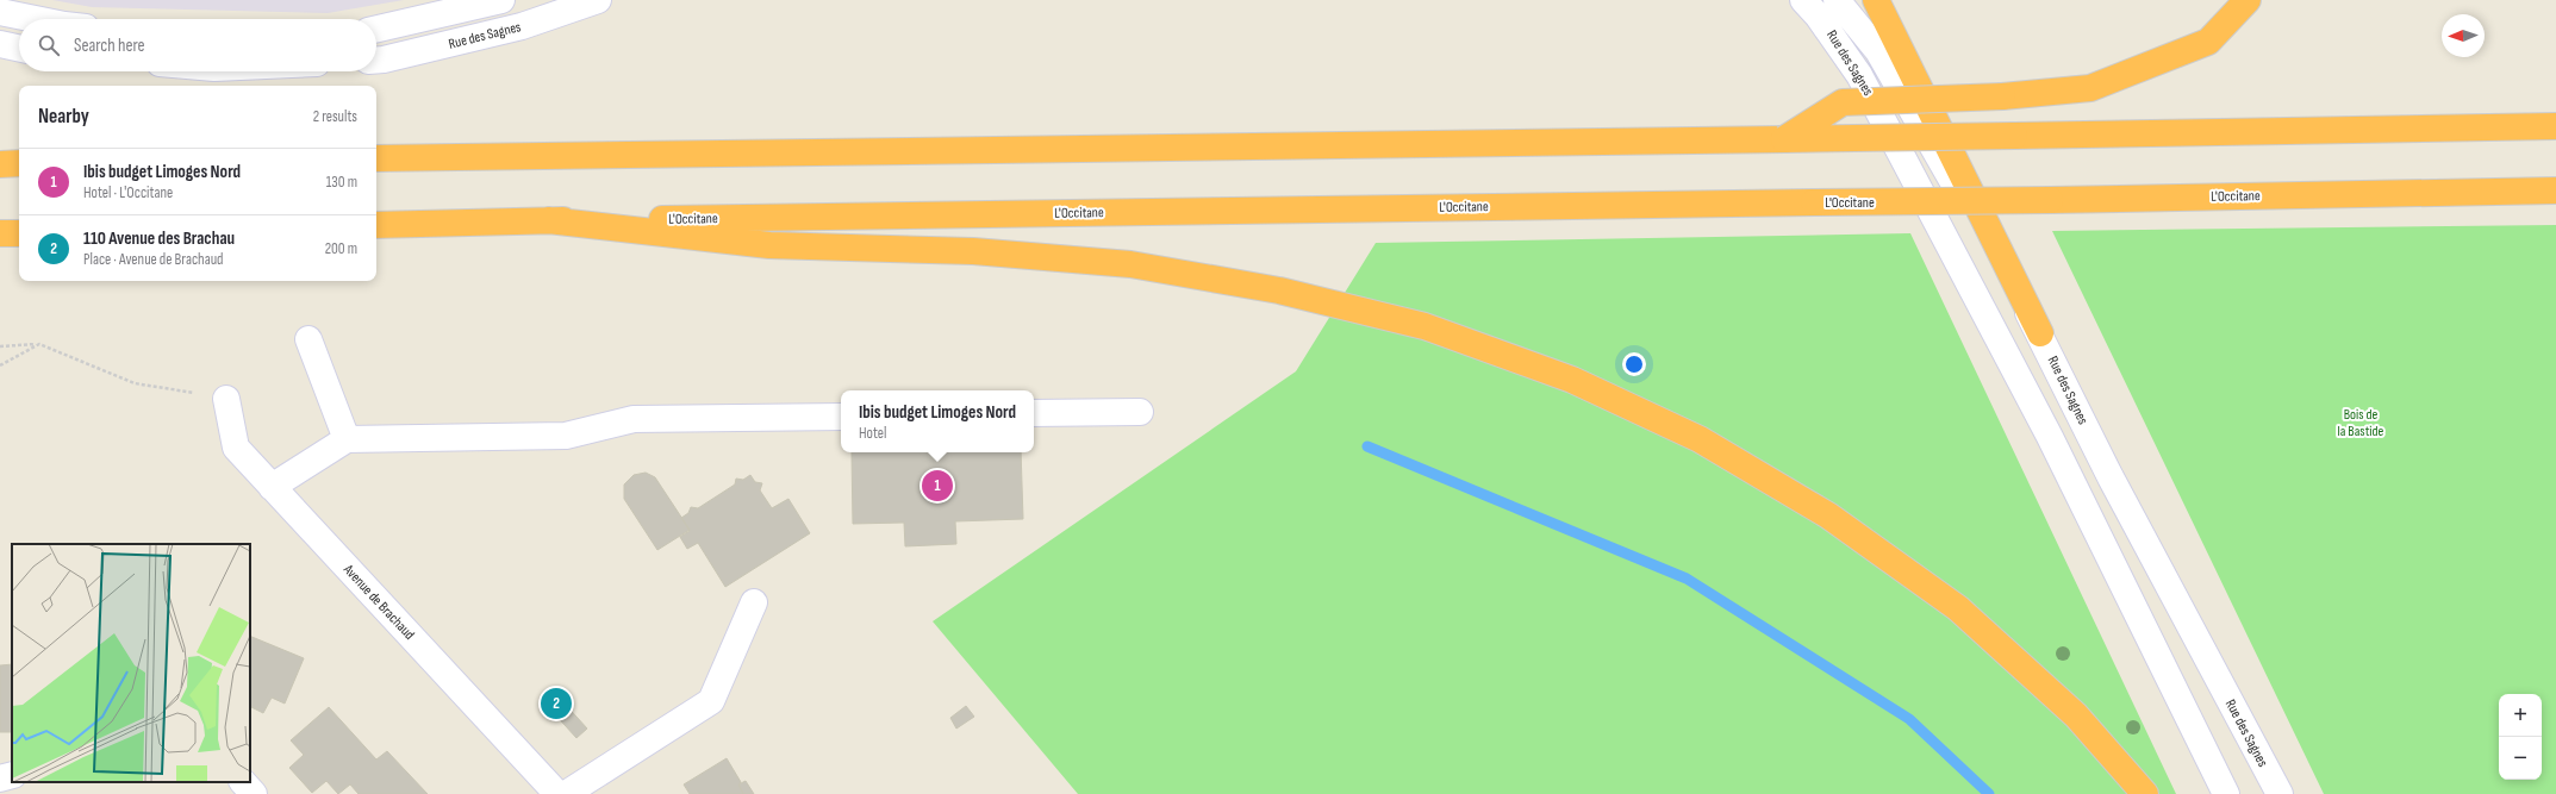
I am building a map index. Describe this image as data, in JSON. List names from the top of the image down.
{
  "streets": {
    "highway": ["L'Occitane"],
    "street": ["Rue des Sagnes", "Avenue de Brachaud"]
  },
  "parks": ["Bois de la Bastide"],
  "north": "left",
  "page": {
    "search": "Search here",
    "heading": ["Nearby", "2 results"],
    "list": [
      {
        "mark": "1",
        "name": "Ibis budget Limoges Nord",
        "note": "Hotel · L'Occitane",
        "value": "130 m"
      },
      {
        "mark": "2",
        "name": "110 Avenue des Brachau",
        "note": "Place · Avenue de Brachaud",
        "value": "200 m"
      }
    ],
    "popup": ["Ibis budget Limoges Nord", "Hotel"],
    "pins": ["1", "2"],
    "map_buttons": ["+", "−"]
  }
}
